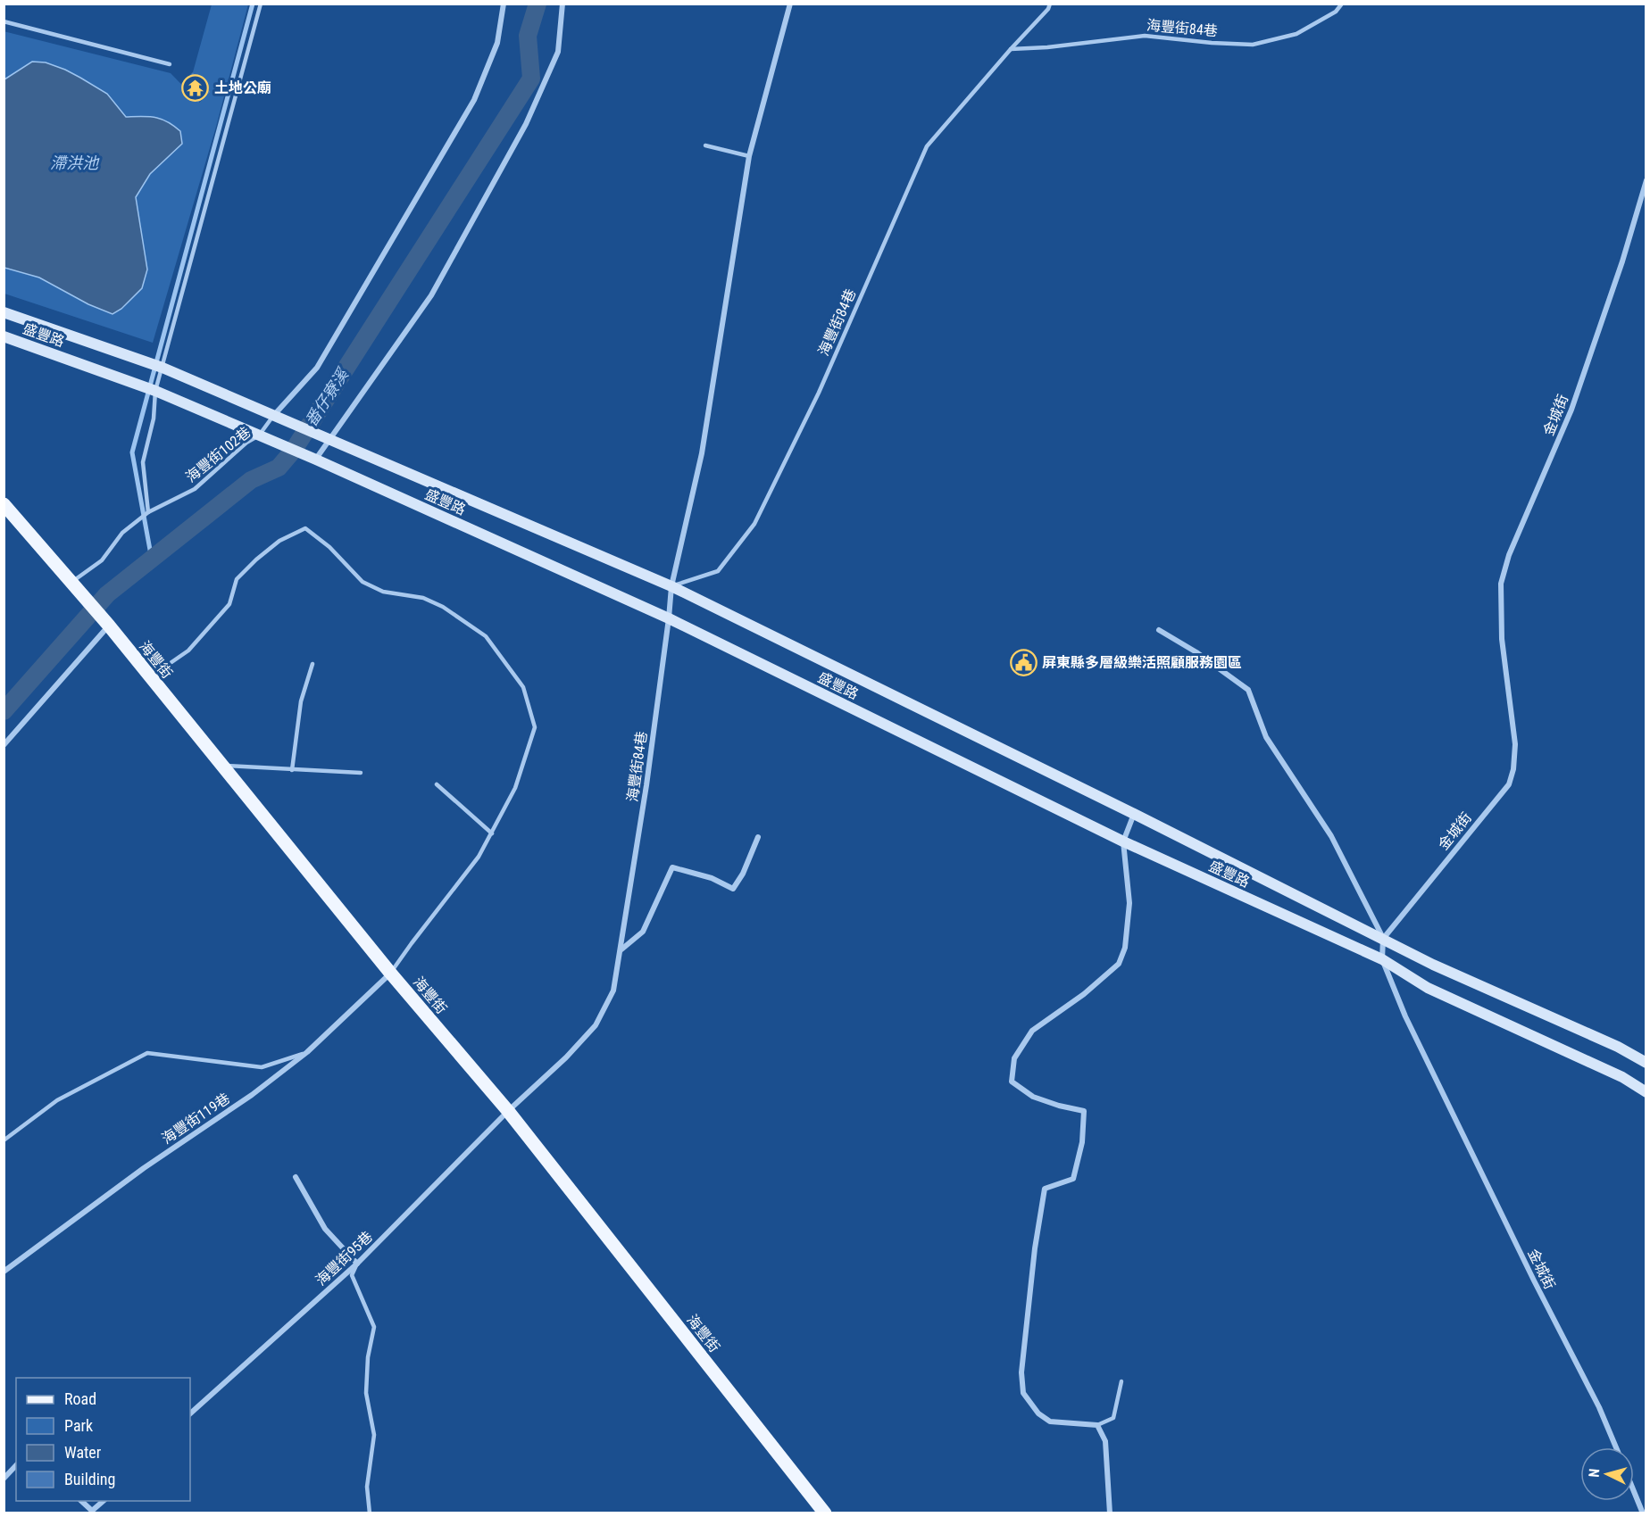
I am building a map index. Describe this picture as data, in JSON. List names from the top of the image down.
{
  "streets": {
    "main road": ["海豐街"],
    "street": [
      "海豐街84巷",
      "盛豐路",
      "金城街",
      "海豐街119巷",
      "海豐街95巷"
    ],
    "lane": ["海豐街102巷"]
  },
  "crossings": [
    ["海豐街84巷", "盛豐路"],
    ["海豐街84巷", "海豐街"],
    ["海豐街84巷", "海豐街95巷"],
    ["盛豐路", "金城街"],
    ["盛豐路", "海豐街102巷"],
    ["海豐街102巷", "海豐街"],
    ["海豐街", "海豐街119巷"],
    ["海豐街", "海豐街95巷"]
  ],
  "water": ["滯洪池", "番仔寮溪"],
  "places": {
    "temple": ["土地公廟"],
    "public building": ["屏東縣多層級樂活照顧服務園區"]
  },
  "legend": [
    "Road",
    "Park",
    "Water",
    "Building"
  ],
  "north": "left"
}
